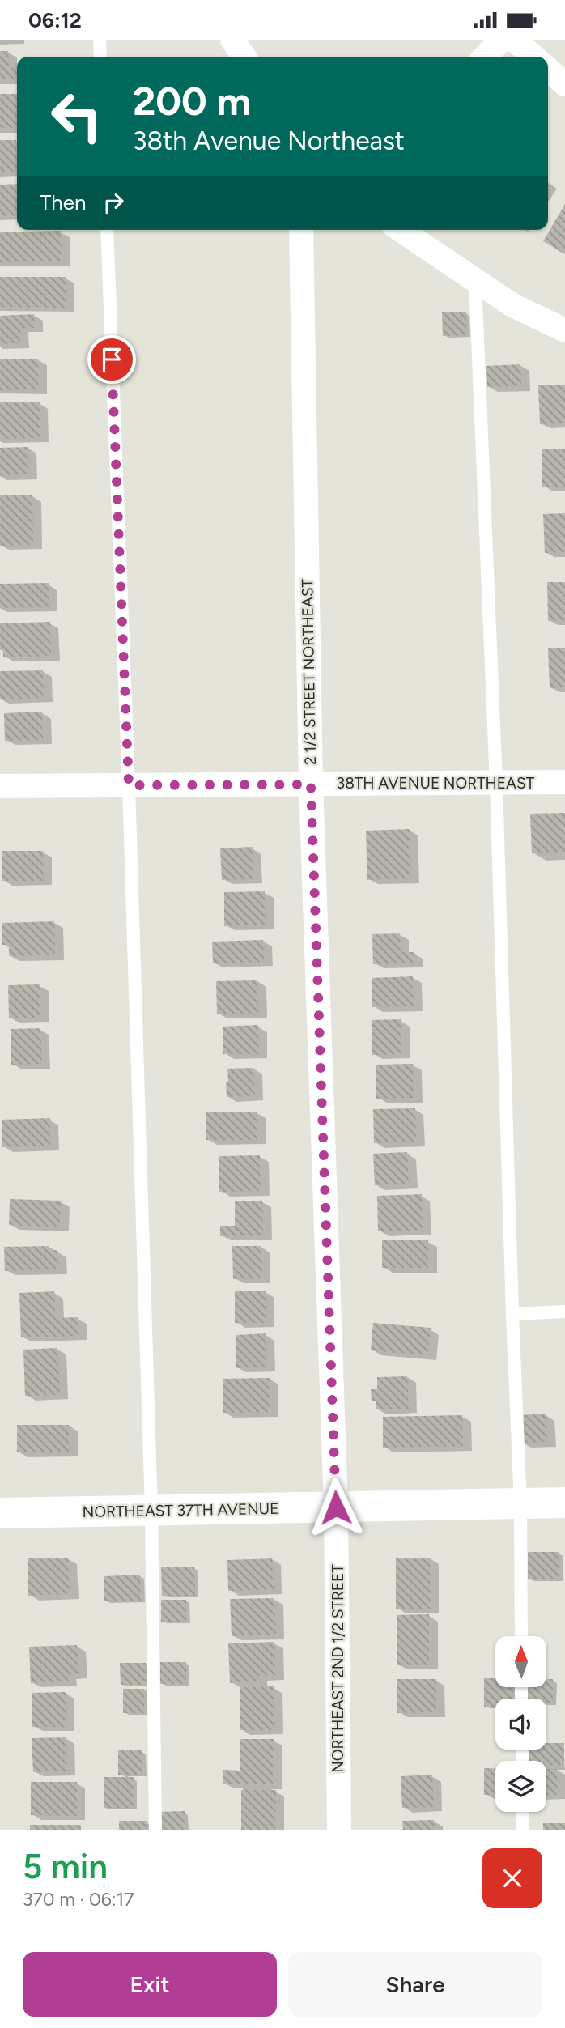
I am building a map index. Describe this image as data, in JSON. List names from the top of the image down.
{
  "streets": {
    "street": [
      "2 1/2 STREET NORTHEAST",
      "38TH AVENUE NORTHEAST",
      "NORTHEAST 37TH AVENUE",
      "NORTHEAST 2ND 1/2 STREET"
    ]
  },
  "crossings": [
    ["2 1/2 STREET NORTHEAST", "38TH AVENUE NORTHEAST"],
    ["2 1/2 STREET NORTHEAST", "NORTHEAST 37TH AVENUE"],
    ["2 1/2 STREET NORTHEAST", "NORTHEAST 2ND 1/2 STREET"],
    ["NORTHEAST 37TH AVENUE", "NORTHEAST 2ND 1/2 STREET"]
  ],
  "north": "top",
  "page": {
    "status": "06:12",
    "turn": ["200 m", "38th Avenue Northeast"],
    "then": "Then",
    "heading": ["5 min", "370 m · 06:17"],
    "buttons": ["Exit", "Share"]
  }
}
